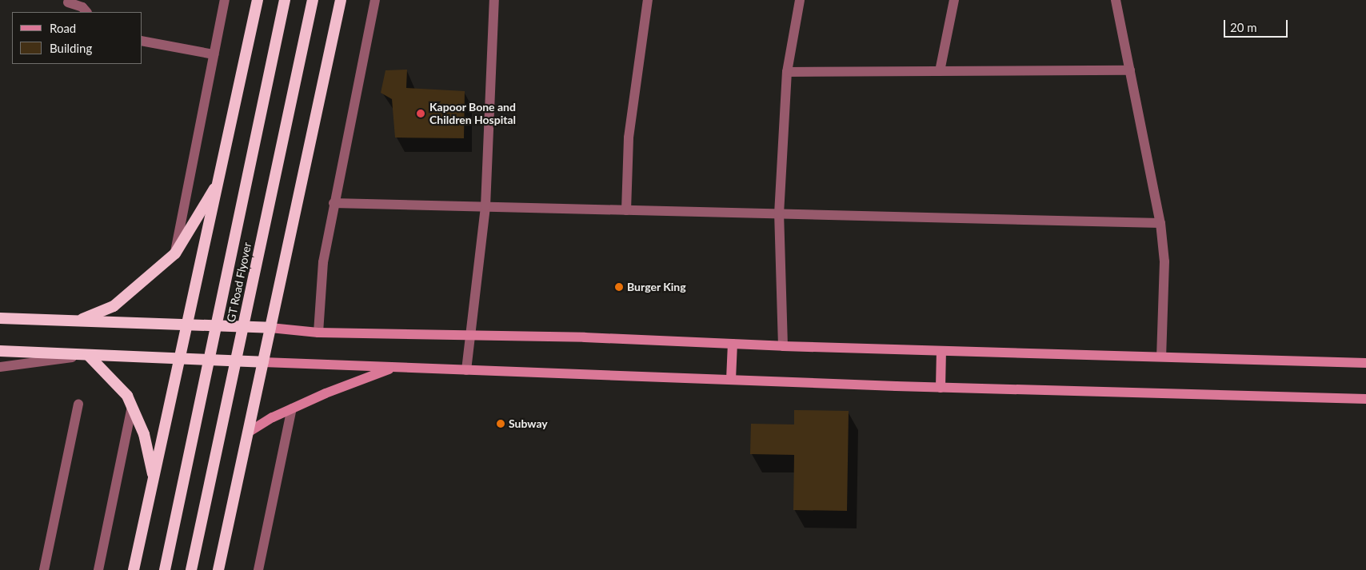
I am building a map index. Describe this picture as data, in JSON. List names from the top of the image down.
{
  "streets": {
    "highway": ["GT Road Flyover"]
  },
  "places": ["Kapoor Bone and Children Hospital", "Burger King", "Subway"],
  "legend": ["Road", "Building"],
  "scale_bar": "20 m"
}
